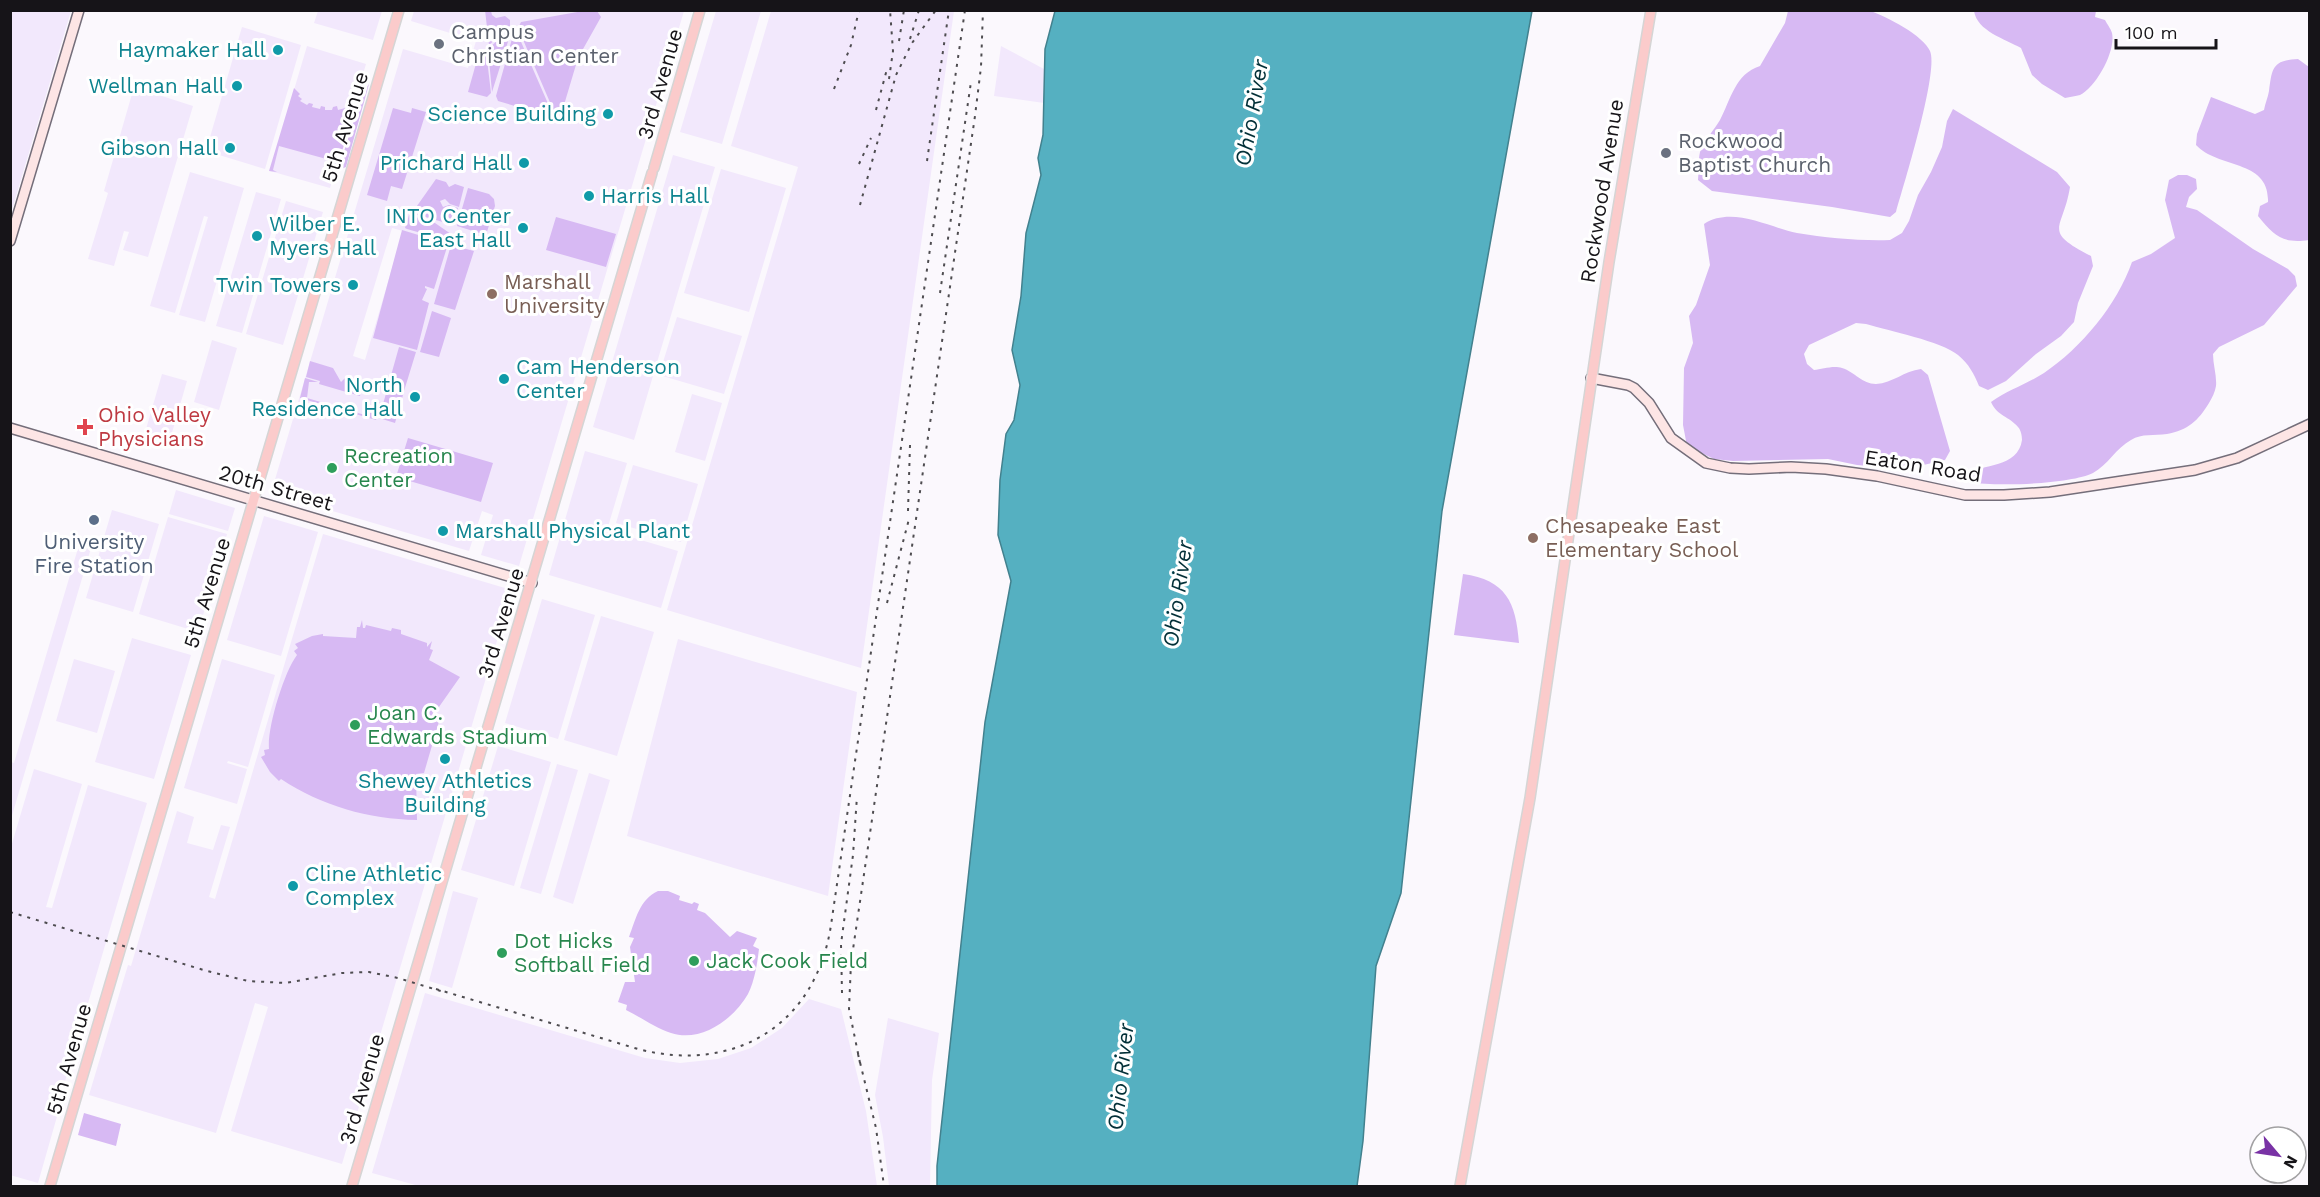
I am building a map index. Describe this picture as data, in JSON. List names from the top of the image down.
{
  "streets": {
    "main road": ["3rd Avenue", "5th Avenue", "Rockwood Avenue"],
    "street": ["Eaton Road", "20th Street"]
  },
  "crossings": [
    ["3rd Avenue", "20th Street"],
    ["5th Avenue", "20th Street"],
    ["Rockwood Avenue", "Eaton Road"]
  ],
  "water": ["Ohio River"],
  "places": {
    "other": [
      "Campus Christian Center",
      "Haymaker Hall",
      "Wellman Hall",
      "Science Building",
      "Gibson Hall",
      "Rockwood Baptist Church",
      "Prichard Hall",
      "Harris Hall",
      "INTO Center East Hall",
      "Wilber E. Myers Hall",
      "Twin Towers",
      "Marshall University",
      "Cam Henderson Center",
      "North Residence Hall",
      "Recreation Center",
      "University Fire Station",
      "Marshall Physical Plant",
      "Chesapeake East Elementary School",
      "Joan C. Edwards Stadium",
      "Shewey Athletics Building",
      "Cline Athletic Complex",
      "Dot Hicks Softball Field",
      "Jack Cook Field"
    ],
    "health": ["Ohio Valley Physicians"]
  },
  "scale_bar": "100 m",
  "north": "bottom right"
}
